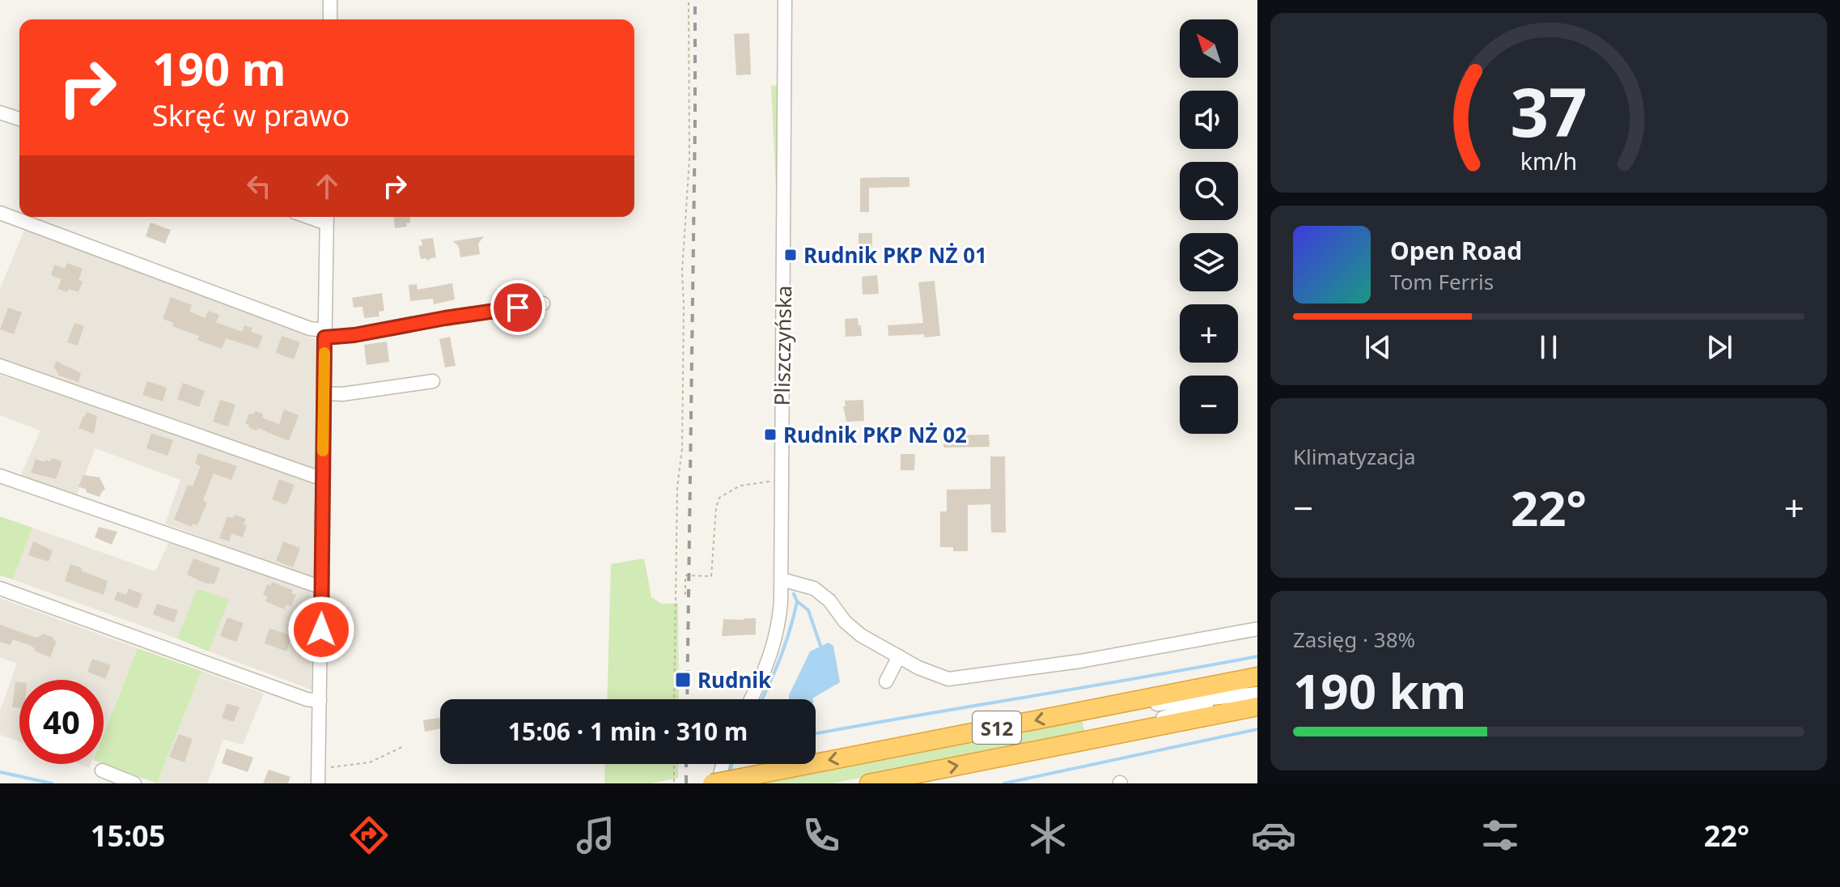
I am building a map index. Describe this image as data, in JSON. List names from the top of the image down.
{
  "streets": {
    "highway": ["S12"],
    "street": ["Pliszczyńska"]
  },
  "places": {
    "transit": ["Rudnik PKP NŻ 01", "Rudnik PKP NŻ 02", "Rudnik"]
  },
  "north": "top left",
  "page": {
    "map_buttons": ["+", "−"],
    "turn": ["190 m", "Skręć w prawo"],
    "song": ["Open Road", "Tom Ferris"],
    "tile": [
      "Klimatyzacja",
      ["Zasięg · 38%", "190 km"]
    ],
    "heat": ["−", "22°", "+"],
    "limit": "40",
    "trip": "15:06 · 1 min · 310 m",
    "tabs": ["15:05", "22°"],
    "gauge": ["37", "km/h"]
  }
}
